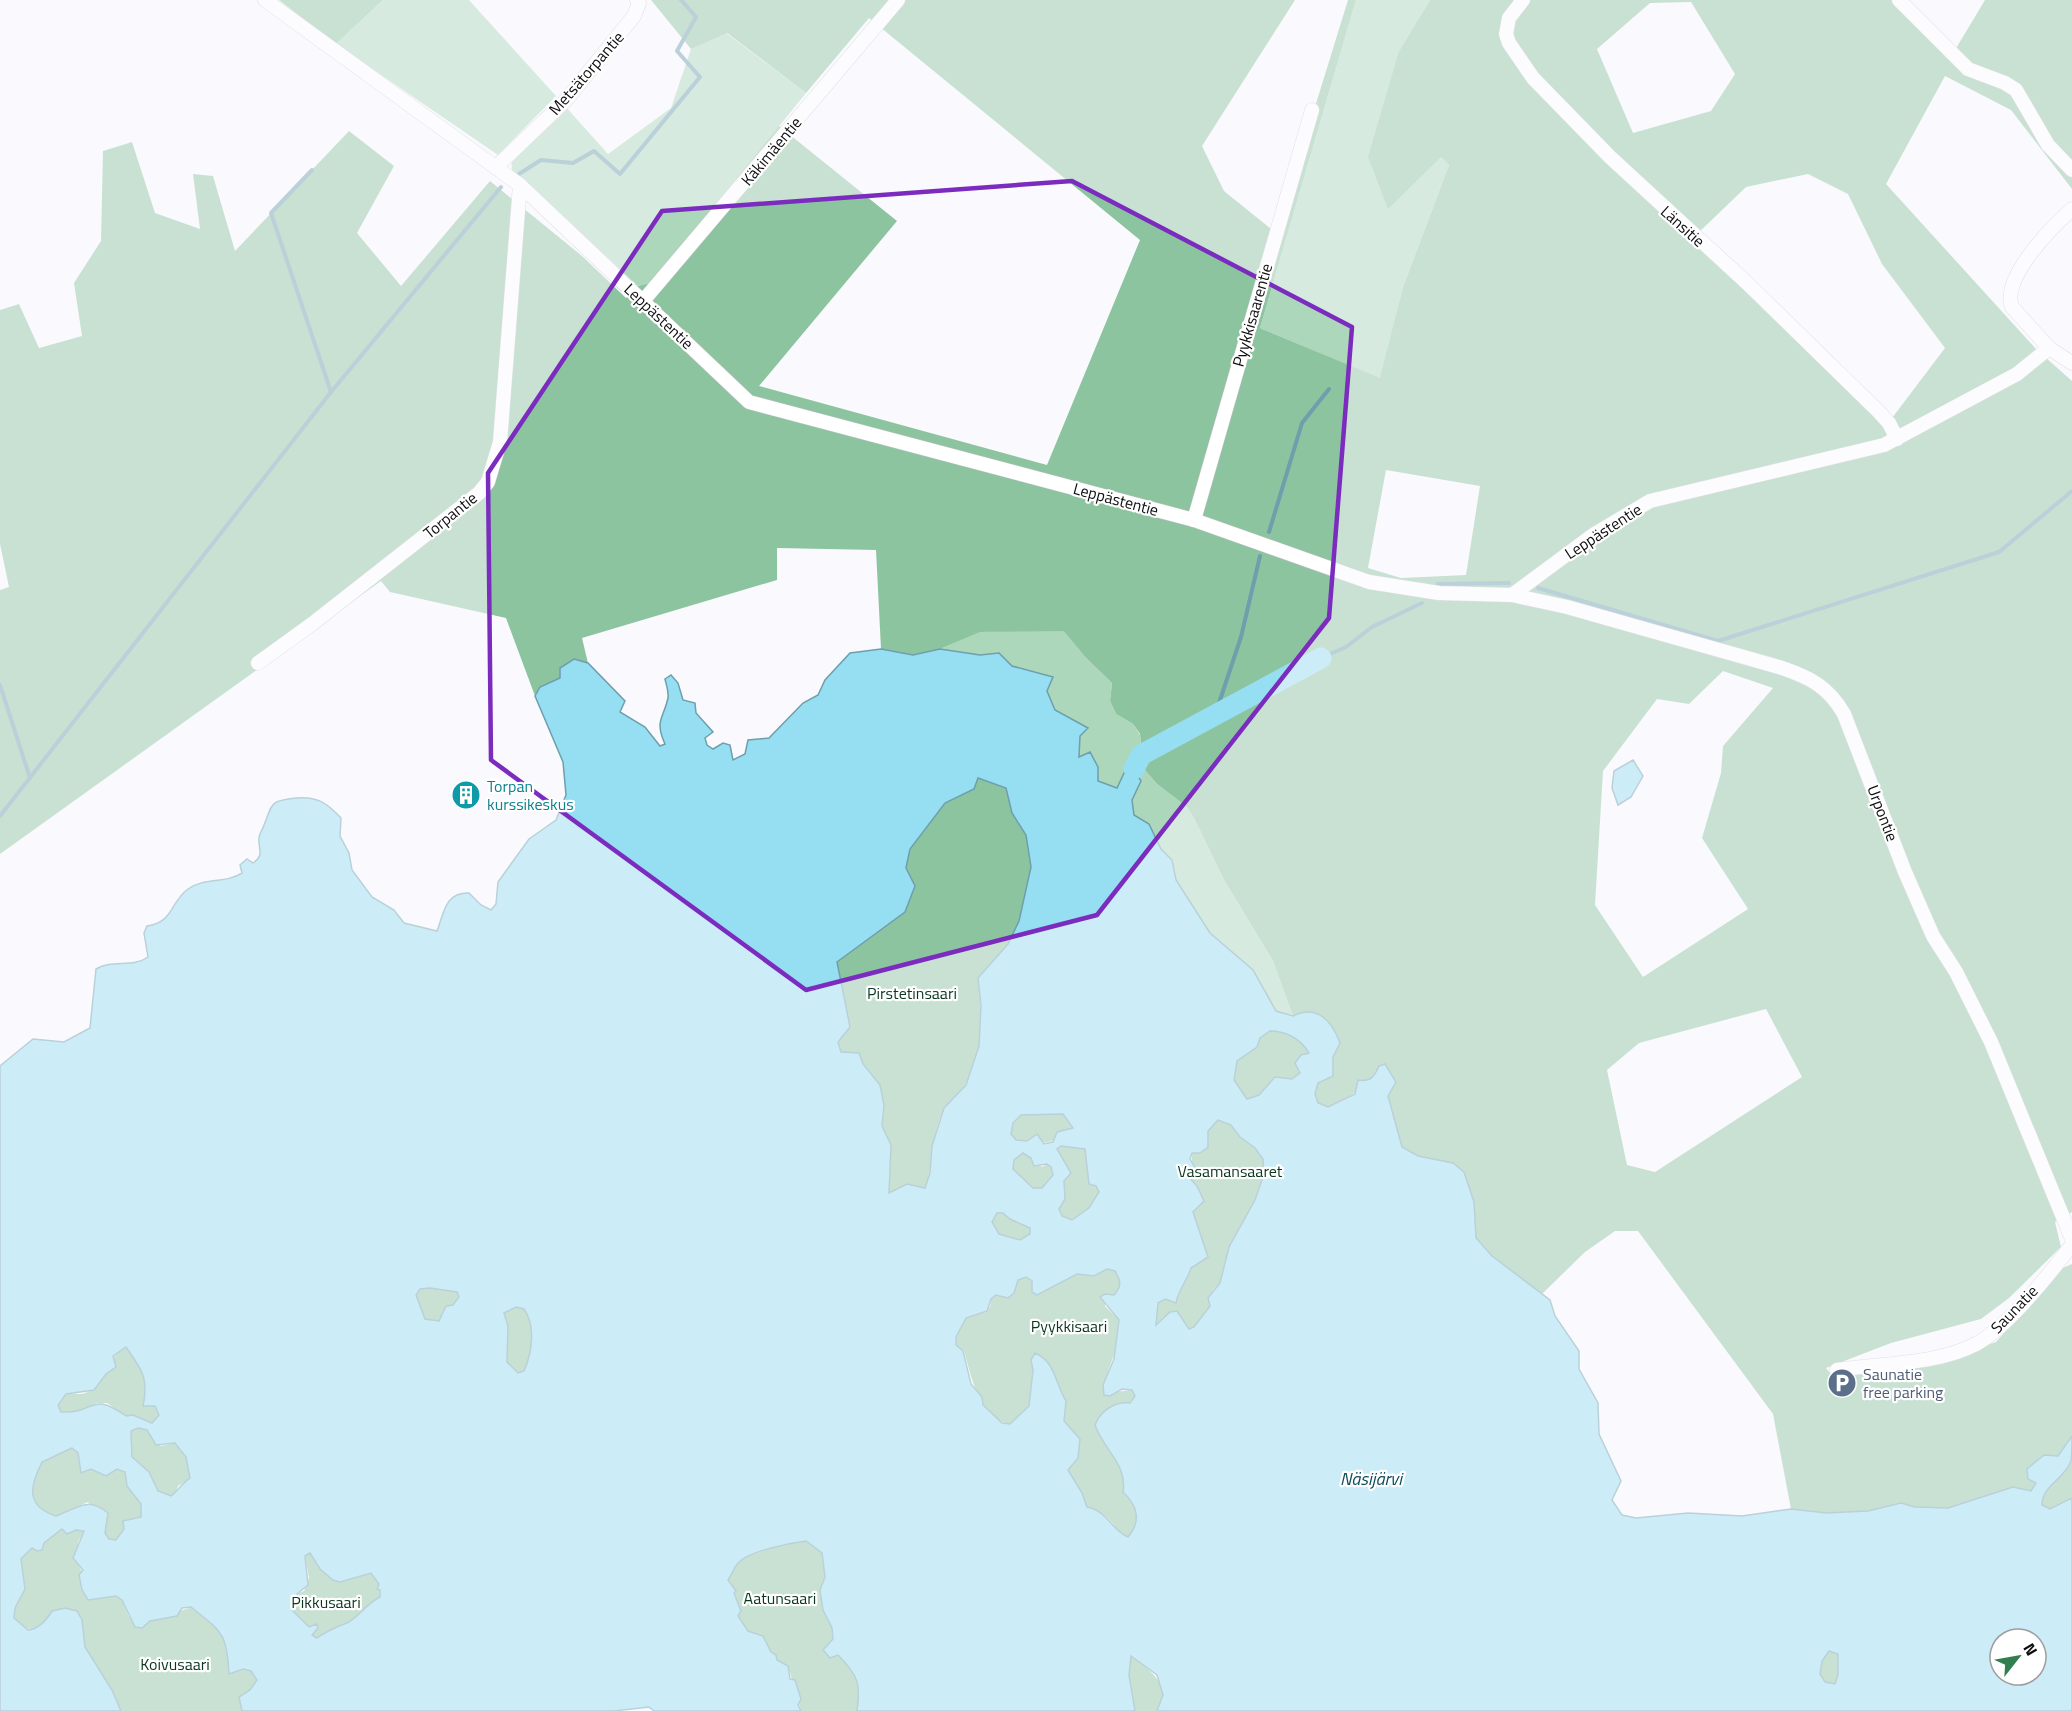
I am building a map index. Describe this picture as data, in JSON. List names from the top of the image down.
{
  "streets": {
    "street": [
      "Metsätorpantie",
      "Käkimäentie",
      "Länsitie",
      "Pyykkisaarentie",
      "Leppästentie",
      "Torpantie",
      "Urpontie",
      "Saunatie"
    ]
  },
  "crossings": [
    ["Metsätorpantie", "Leppästentie"],
    ["Käkimäentie", "Leppästentie"],
    ["Länsitie", "Leppästentie"],
    ["Pyykkisaarentie", "Leppästentie"],
    ["Leppästentie", "Torpantie"],
    ["Leppästentie", "Urpontie"]
  ],
  "water": ["Näsijärvi"],
  "parks": [
    "Pirstetinsaari",
    "Vasamansaaret",
    "Pyykkisaari",
    "Aatunsaari",
    "Pikkusaari",
    "Koivusaari"
  ],
  "places": {
    "building": ["Torpan kurssikeskus"],
    "parking": ["Saunatie free parking"]
  },
  "north": "top right"
}
